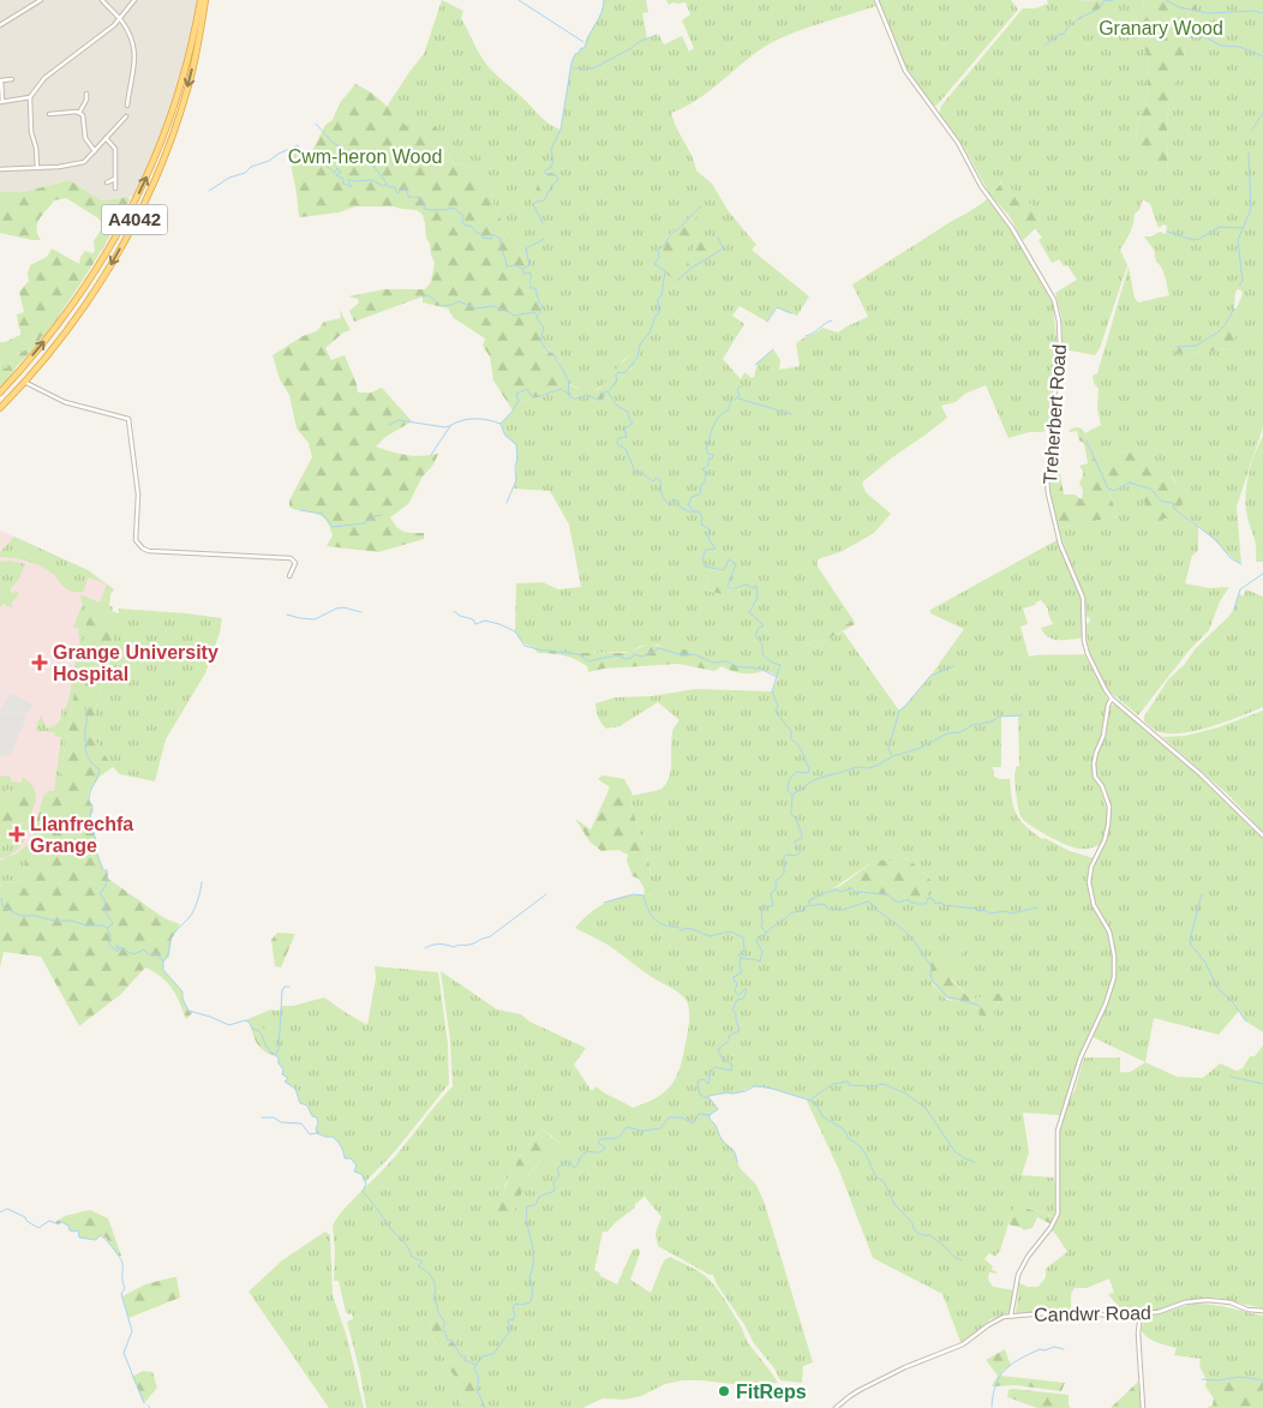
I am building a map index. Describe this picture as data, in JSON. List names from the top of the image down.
{
  "streets": {
    "highway": ["A4042"],
    "street": ["Treherbert Road", "Candwr Road"]
  },
  "parks": ["Granary Wood", "Cwm-heron Wood"],
  "places": {
    "health": ["Grange University Hospital", "Llanfrechfa Grange"],
    "other": ["FitReps"]
  }
}
